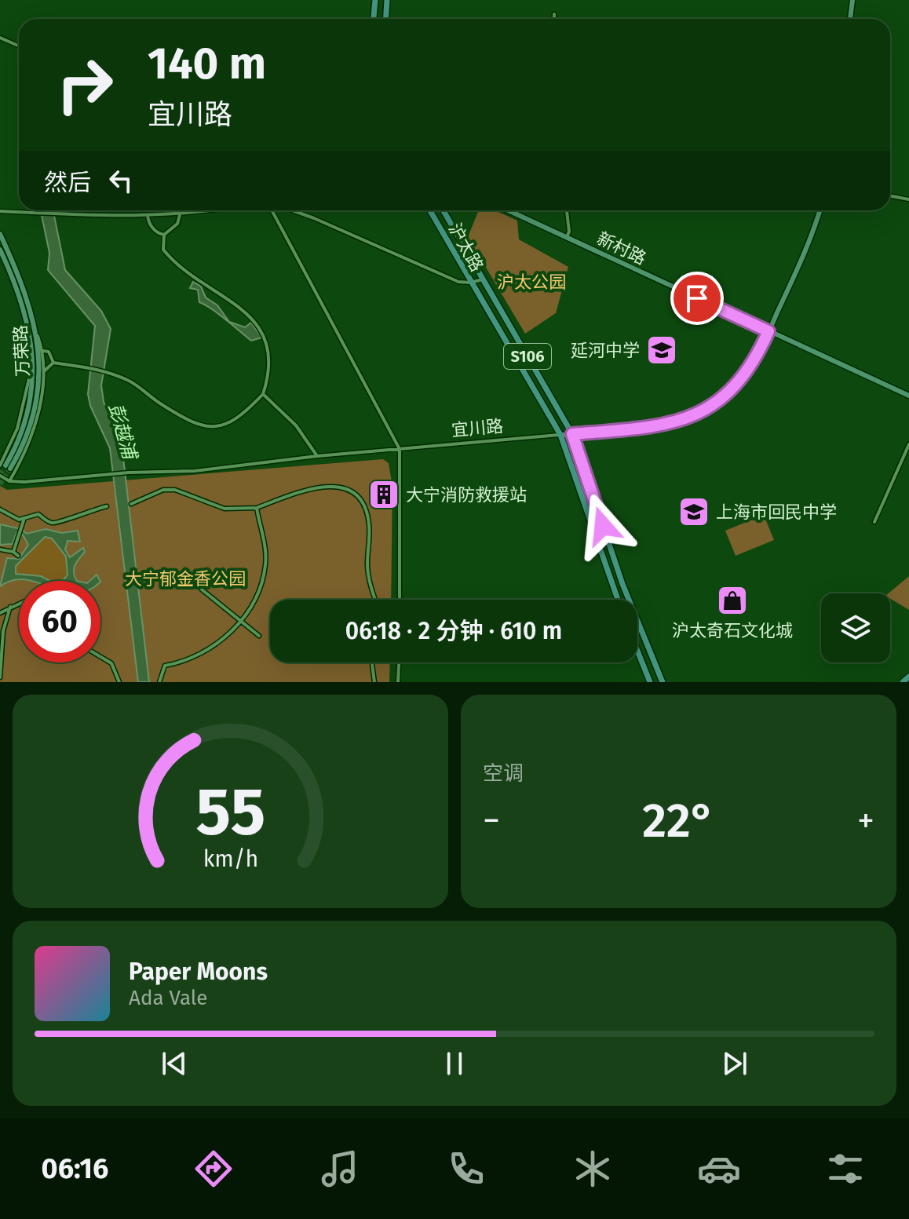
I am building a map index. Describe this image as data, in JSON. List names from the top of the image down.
{
  "streets": {
    "main road": [
      "沪太路",
      "新村路",
      "万荣路",
      "S106",
      "宜川路"
    ]
  },
  "crossings": [
    ["沪太路", "宜川路"],
    ["新村路", "宜川路"]
  ],
  "water": ["彭越浦"],
  "parks": ["沪太公园", "大宁郁金香公园"],
  "places": {
    "school or university": ["延河中学", "上海市回民中学"],
    "building": ["大宁消防救援站"],
    "shop": ["沪太奇石文化城"]
  },
  "page": {
    "turn": ["140 m", "宜川路"],
    "then": "然后",
    "limit": "60",
    "trip": "06:18 · 2 分钟 · 610 m",
    "tile": "空调",
    "heat": ["−", "22°", "+"],
    "song": ["Paper Moons", "Ada Vale"],
    "tabs": "06:16",
    "gauge": ["55", "km/h"]
  }
}
